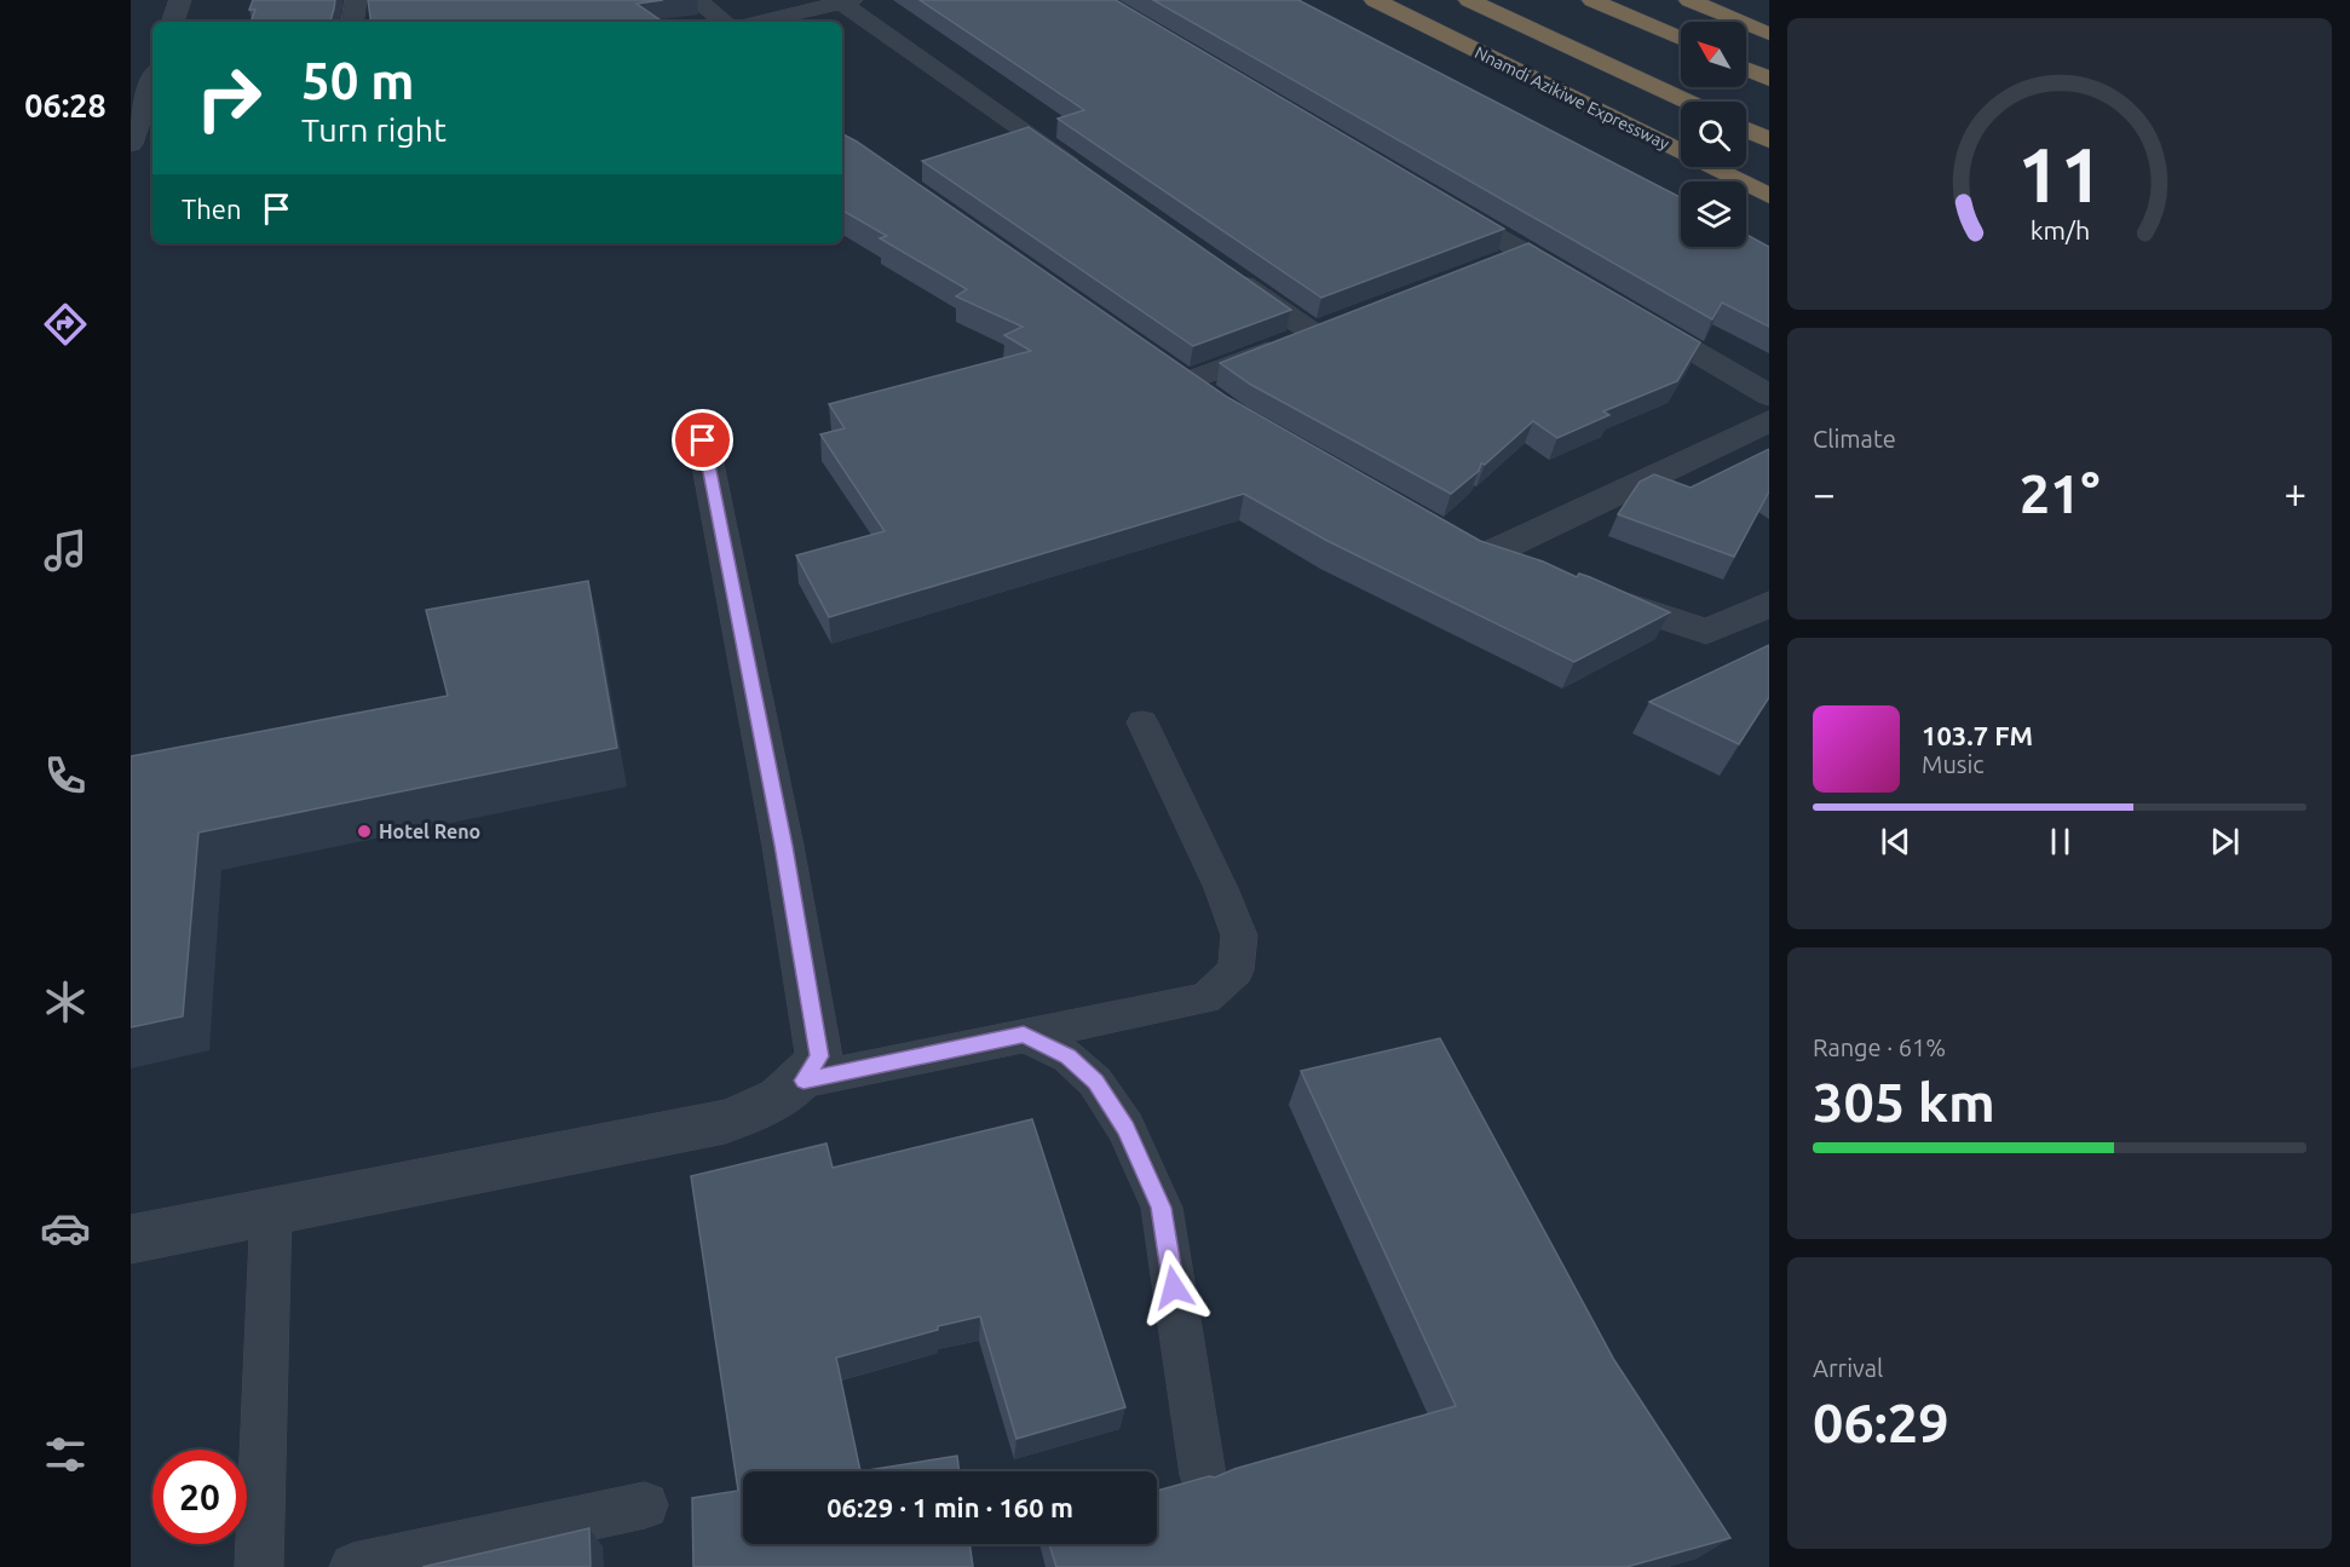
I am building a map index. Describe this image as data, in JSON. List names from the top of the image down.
{
  "streets": {
    "highway": ["Nnamdi Azikiwe Expressway"]
  },
  "places": ["Hotel Reno"],
  "north": "top left",
  "page": {
    "tabs": "06:28",
    "turn": ["50 m", "Turn right"],
    "then": "Then",
    "tile": [
      "Climate",
      ["Range · 61%", "305 km"],
      ["Arrival", "06:29"]
    ],
    "heat": ["−", "21°", "+"],
    "song": ["103.7 FM", "Music"],
    "limit": "20",
    "trip": "06:29 · 1 min · 160 m",
    "gauge": ["11", "km/h"]
  }
}
